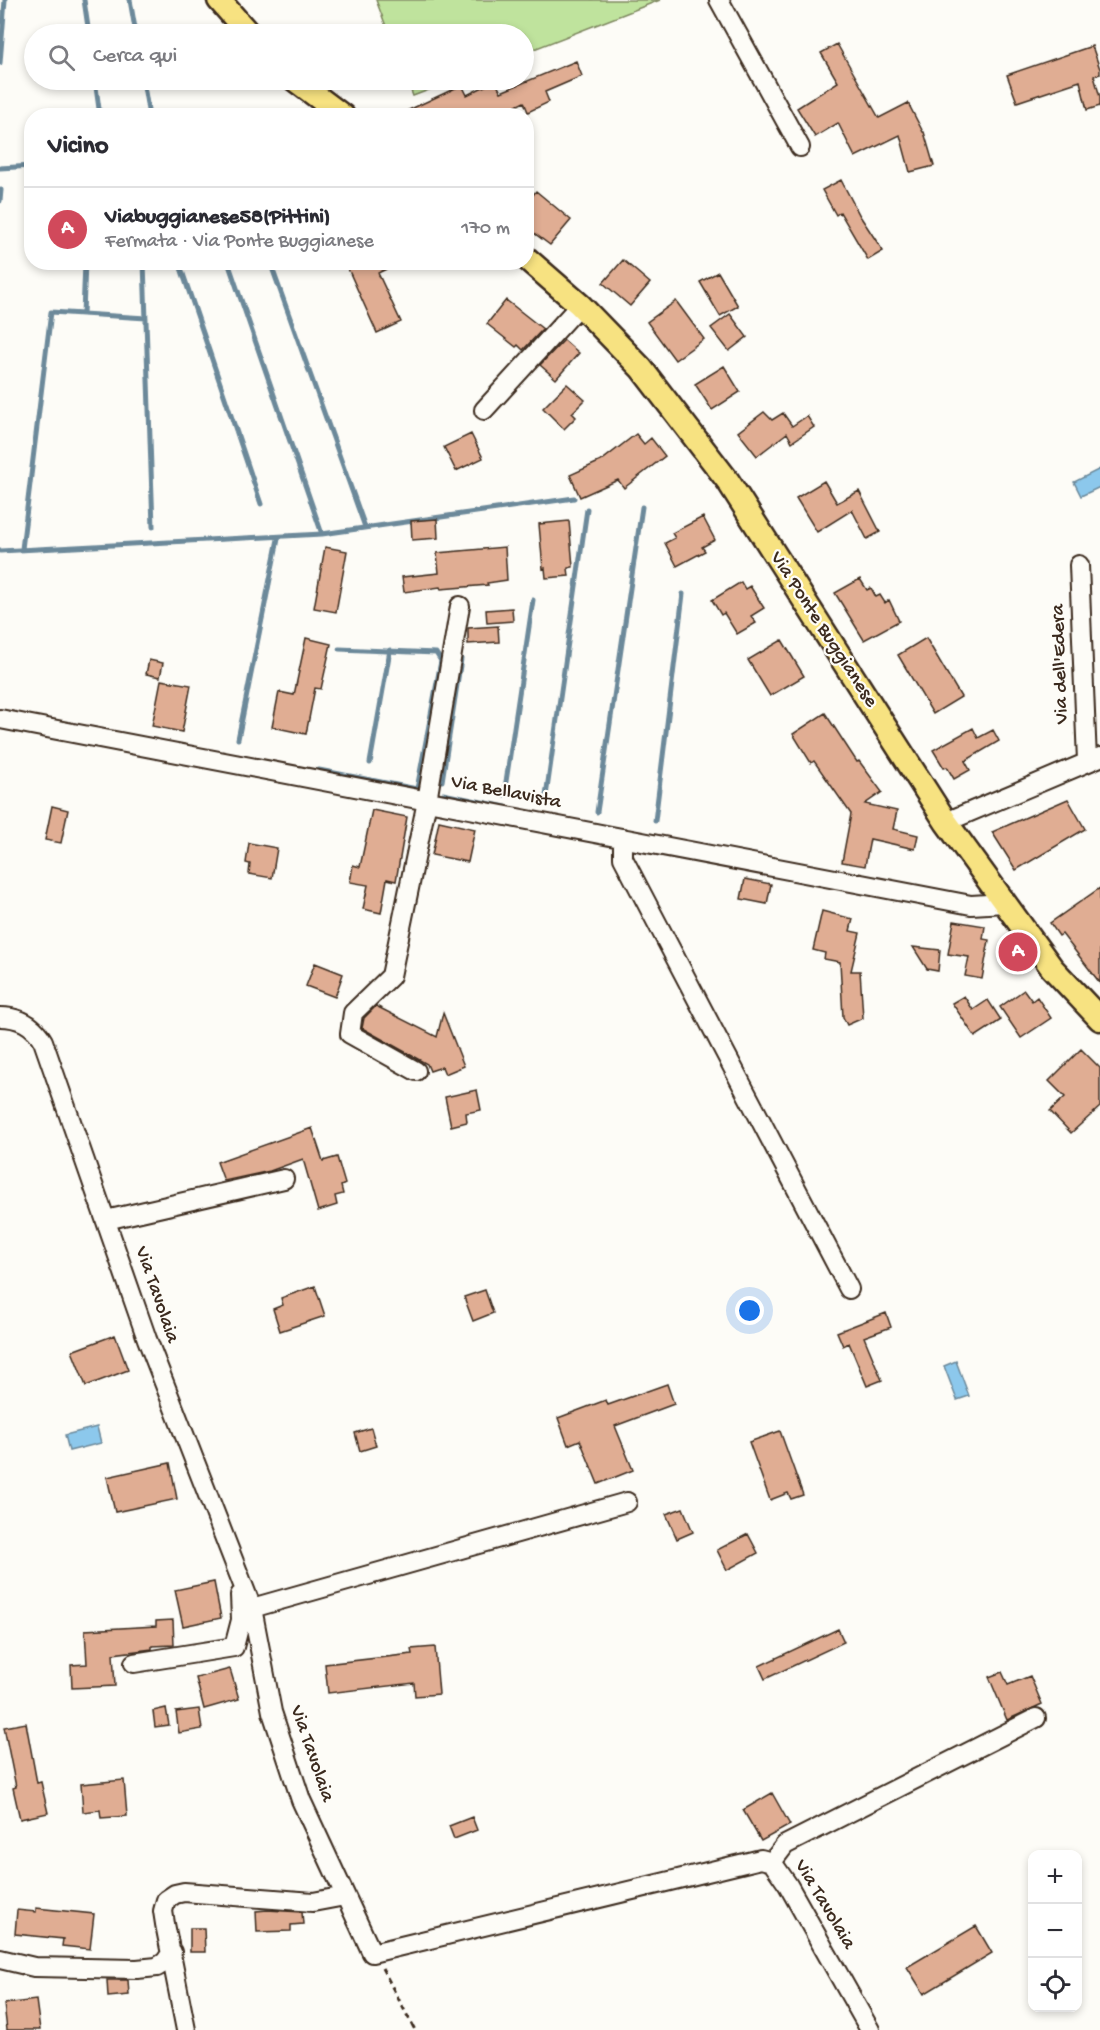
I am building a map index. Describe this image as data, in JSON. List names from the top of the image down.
{
  "streets": {
    "main road": ["Via Ponte Buggianese"],
    "street": ["Via dell'Edera", "Via Bellavista", "Via Tavolaia"]
  },
  "crossings": [
    ["Via Ponte Buggianese", "Via Bellavista"]
  ],
  "page": {
    "search": "Cerca qui",
    "heading": "Vicino",
    "list": [
      {
        "mark": "A",
        "name": "Viabuggianese58(Pittini)",
        "note": "Fermata · Via Ponte Buggianese",
        "value": "170 m"
      }
    ],
    "pins": "A",
    "map_buttons": ["+", "−"]
  }
}
